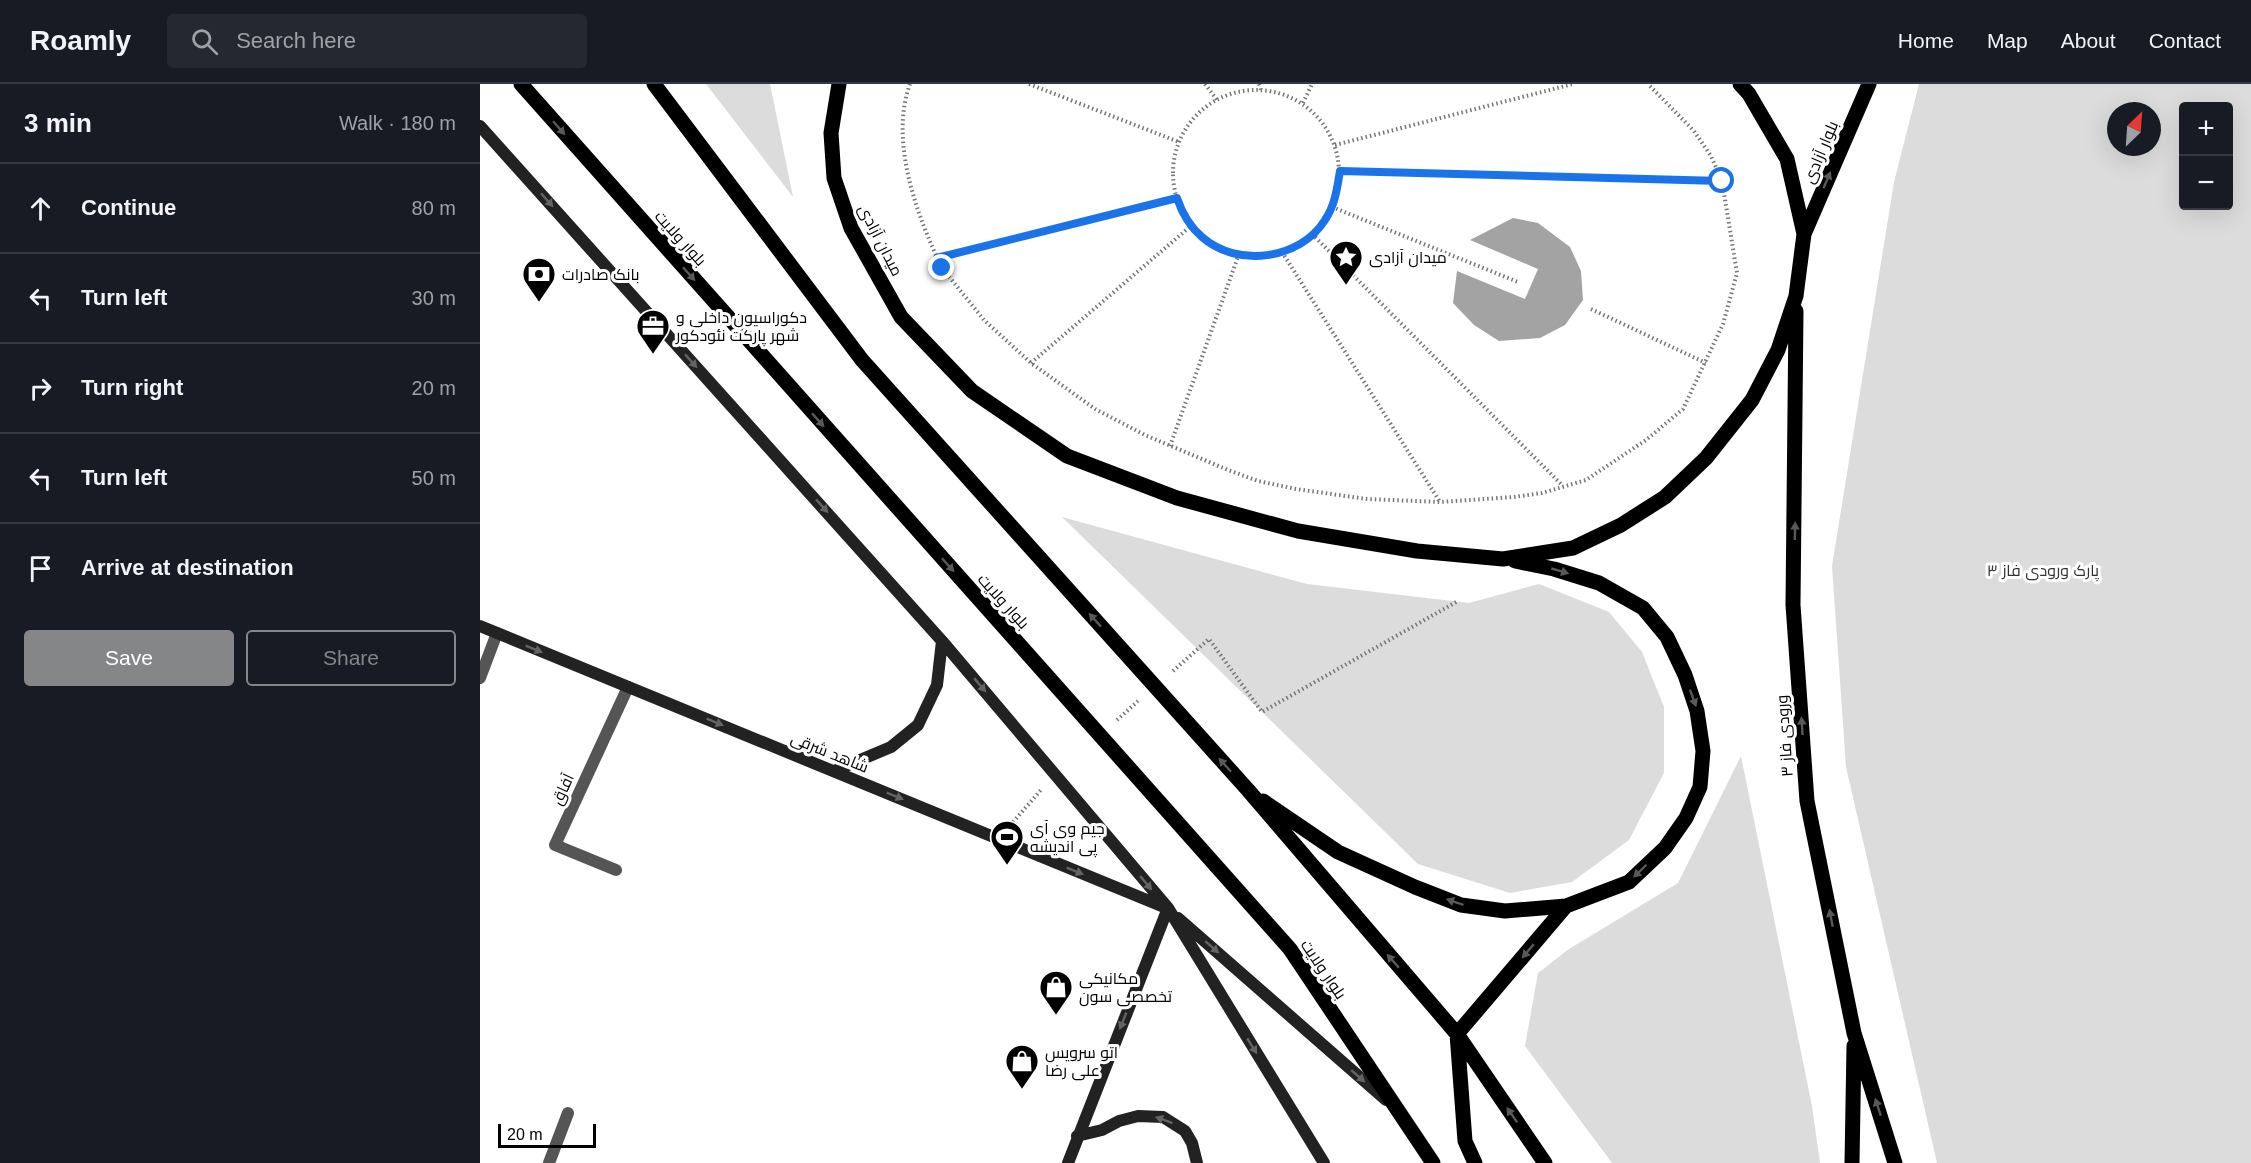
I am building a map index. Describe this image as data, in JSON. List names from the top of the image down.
{
  "streets": {
    "main road": [
      "بلوار آزادی",
      "بلوار ولایت",
      "میدان آزادی",
      "ورودی فاز ۳",
      "شاهد شرقی"
    ],
    "street": ["آفاق"]
  },
  "crossings": [
    ["بلوار آزادی", "میدان آزادی"],
    ["میدان آزادی", "ورودی فاز ۳"],
    ["شاهد شرقی", "آفاق"]
  ],
  "one_way": ["بلوار آزادی", "ورودی فاز ۳", "شاهد شرقی"],
  "parks": ["پارک ورودی فاز ۳"],
  "places": {
    "place": ["میدان آزادی"],
    "bank": ["بانک صادرات"],
    "office": ["دکوراسیون داخلی و شهر پارکت نئودکور"],
    "sports": ["جیم وی آی پی اندیشه"],
    "shop": ["مکانیکی تخصصی سون", "اتو سرویس علی رضا"]
  },
  "scale_bar": "20 m",
  "north": "top right",
  "page": {
    "header": "Roamly",
    "search": "Search here",
    "nav": [
      "Home",
      "Map",
      "About",
      "Contact"
    ],
    "heading": ["3 min", "Walk · 180 m"],
    "map_buttons": ["+", "−"],
    "list": [
      ["Continue", "80 m"],
      ["Turn left", "30 m"],
      ["Turn right", "20 m"],
      ["Turn left", "50 m"],
      "Arrive at destination"
    ],
    "buttons": ["Save", "Share"],
    "scale": "20 m"
  }
}
